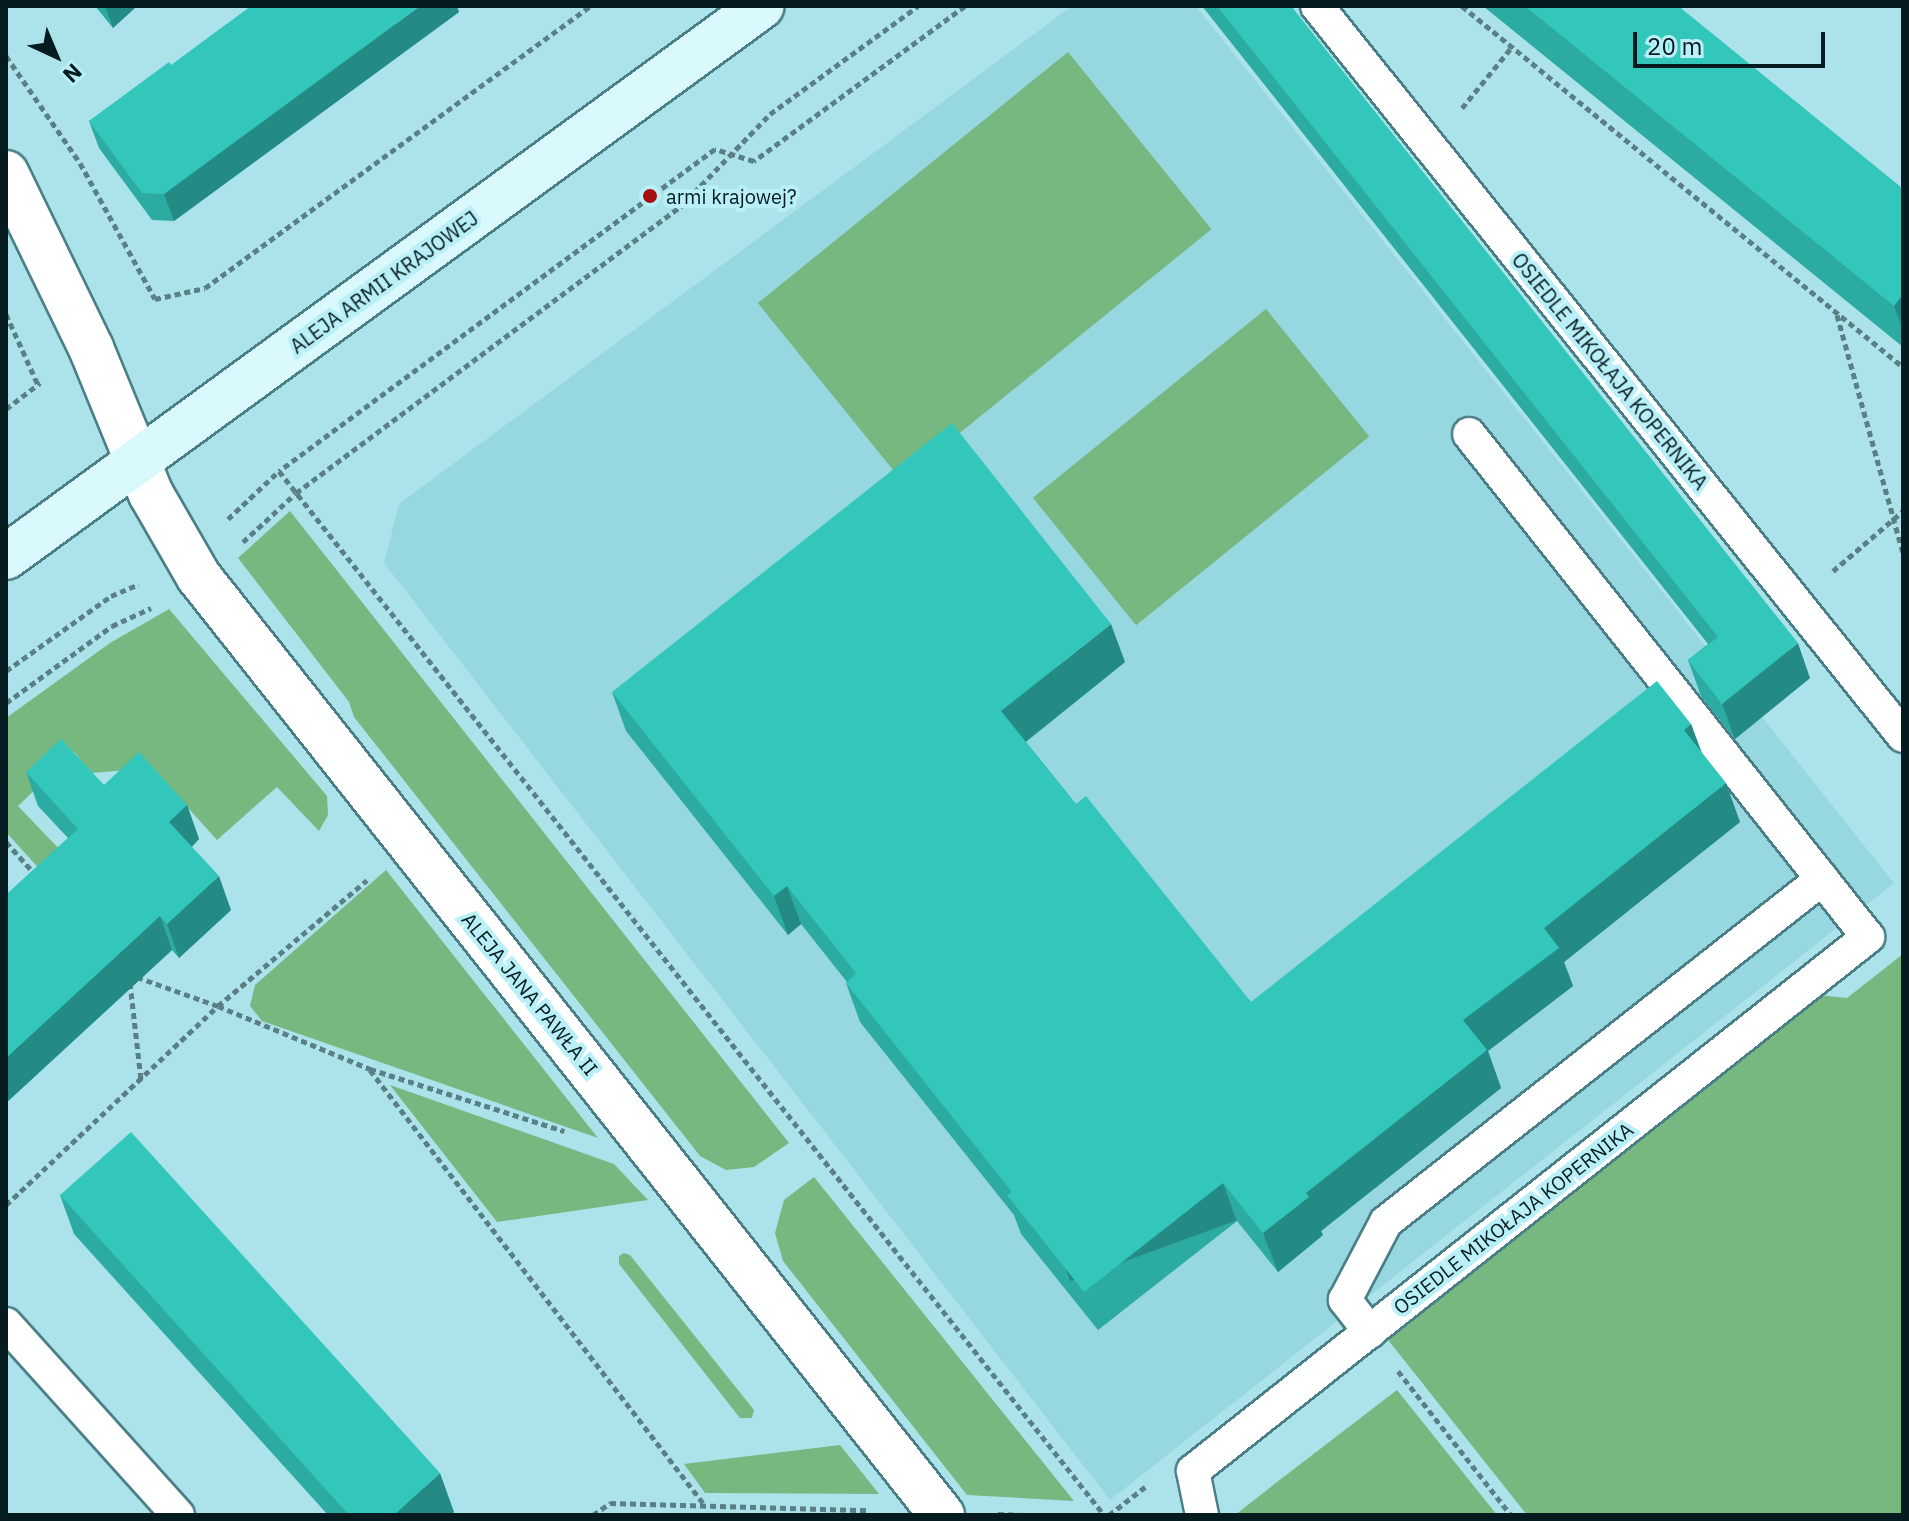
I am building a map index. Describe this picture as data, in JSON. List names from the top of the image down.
{
  "streets": {
    "main road": ["ALEJA ARMII KRAJOWEJ"],
    "street": ["ALEJA JANA PAWŁA II"],
    "lane": ["OSIEDLE MIKOŁAJA KOPERNIKA"]
  },
  "crossings": [
    ["ALEJA ARMII KRAJOWEJ", "ALEJA JANA PAWŁA II"]
  ],
  "places": ["armi krajowej?"],
  "scale_bar": "20 m",
  "north": "bottom right"
}
